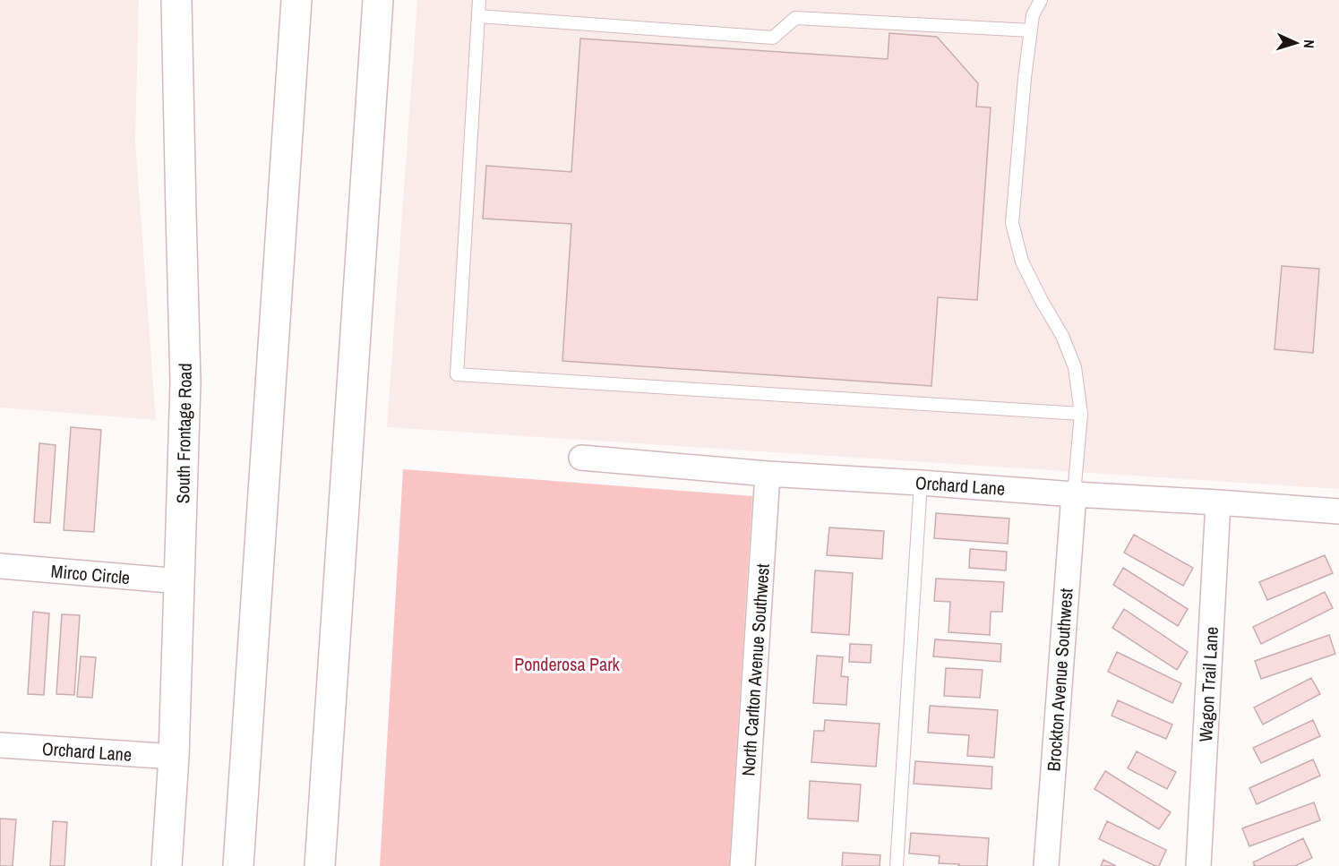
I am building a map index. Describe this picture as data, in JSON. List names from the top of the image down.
{
  "streets": {
    "main road": ["South Frontage Road"],
    "street": [
      "Orchard Lane",
      "Mirco Circle",
      "North Carlton Avenue Southwest",
      "Brockton Avenue Southwest",
      "Wagon Trail Lane"
    ]
  },
  "crossings": [
    ["South Frontage Road", "Orchard Lane"],
    ["South Frontage Road", "Mirco Circle"],
    ["Orchard Lane", "North Carlton Avenue Southwest"],
    ["Orchard Lane", "Brockton Avenue Southwest"],
    ["Orchard Lane", "Wagon Trail Lane"]
  ],
  "parks": ["Ponderosa Park"],
  "north": "right"
}
